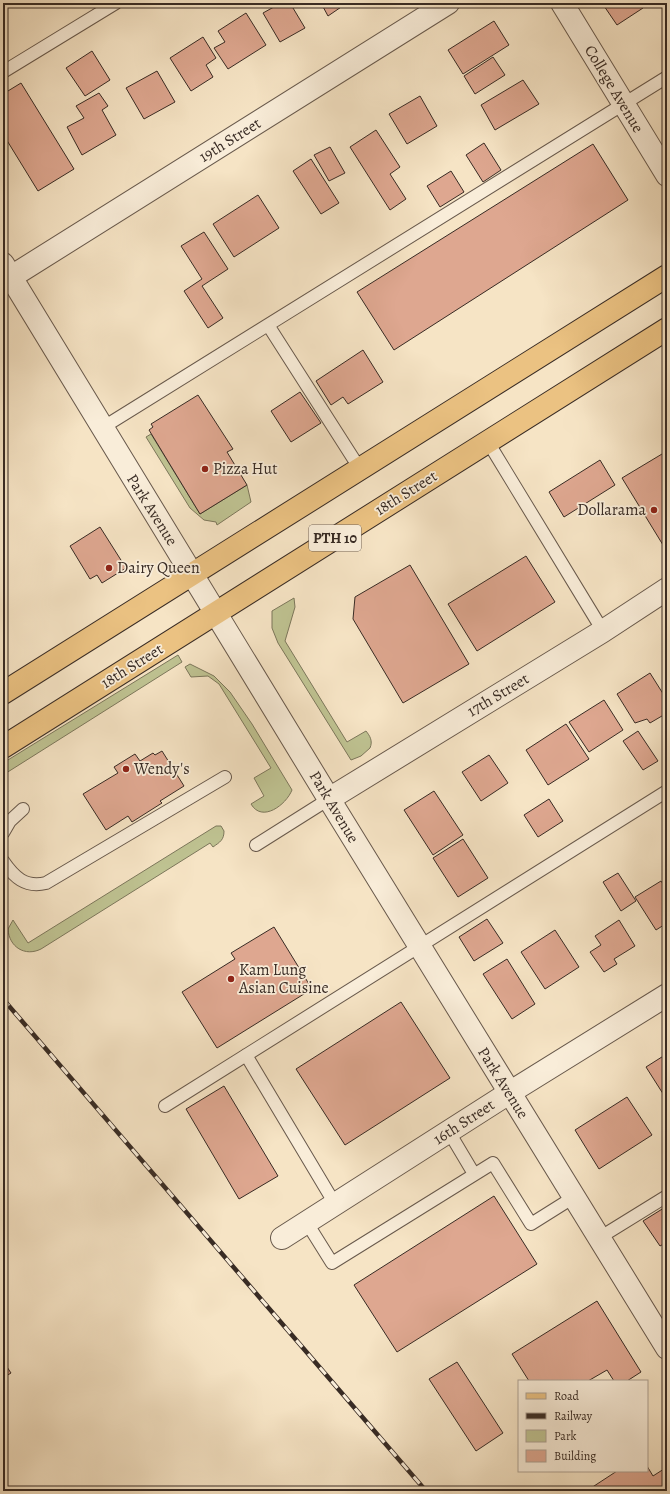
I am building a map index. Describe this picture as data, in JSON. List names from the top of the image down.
{
  "streets": {
    "main road": ["18th Street", "PTH 10"],
    "street": [
      "College Avenue",
      "19th Street",
      "Park Avenue",
      "17th Street",
      "16th Street"
    ]
  },
  "crossings": [
    ["19th Street", "Park Avenue"],
    ["18th Street", "Park Avenue"],
    ["Park Avenue", "PTH 10"],
    ["Park Avenue", "17th Street"],
    ["Park Avenue", "16th Street"]
  ],
  "places": [
    "Pizza Hut",
    "Dollarama",
    "Dairy Queen",
    "Wendy's",
    "Kam Lung Asian Cuisine"
  ],
  "legend": [
    "Road",
    "Railway",
    "Park",
    "Building"
  ]
}
